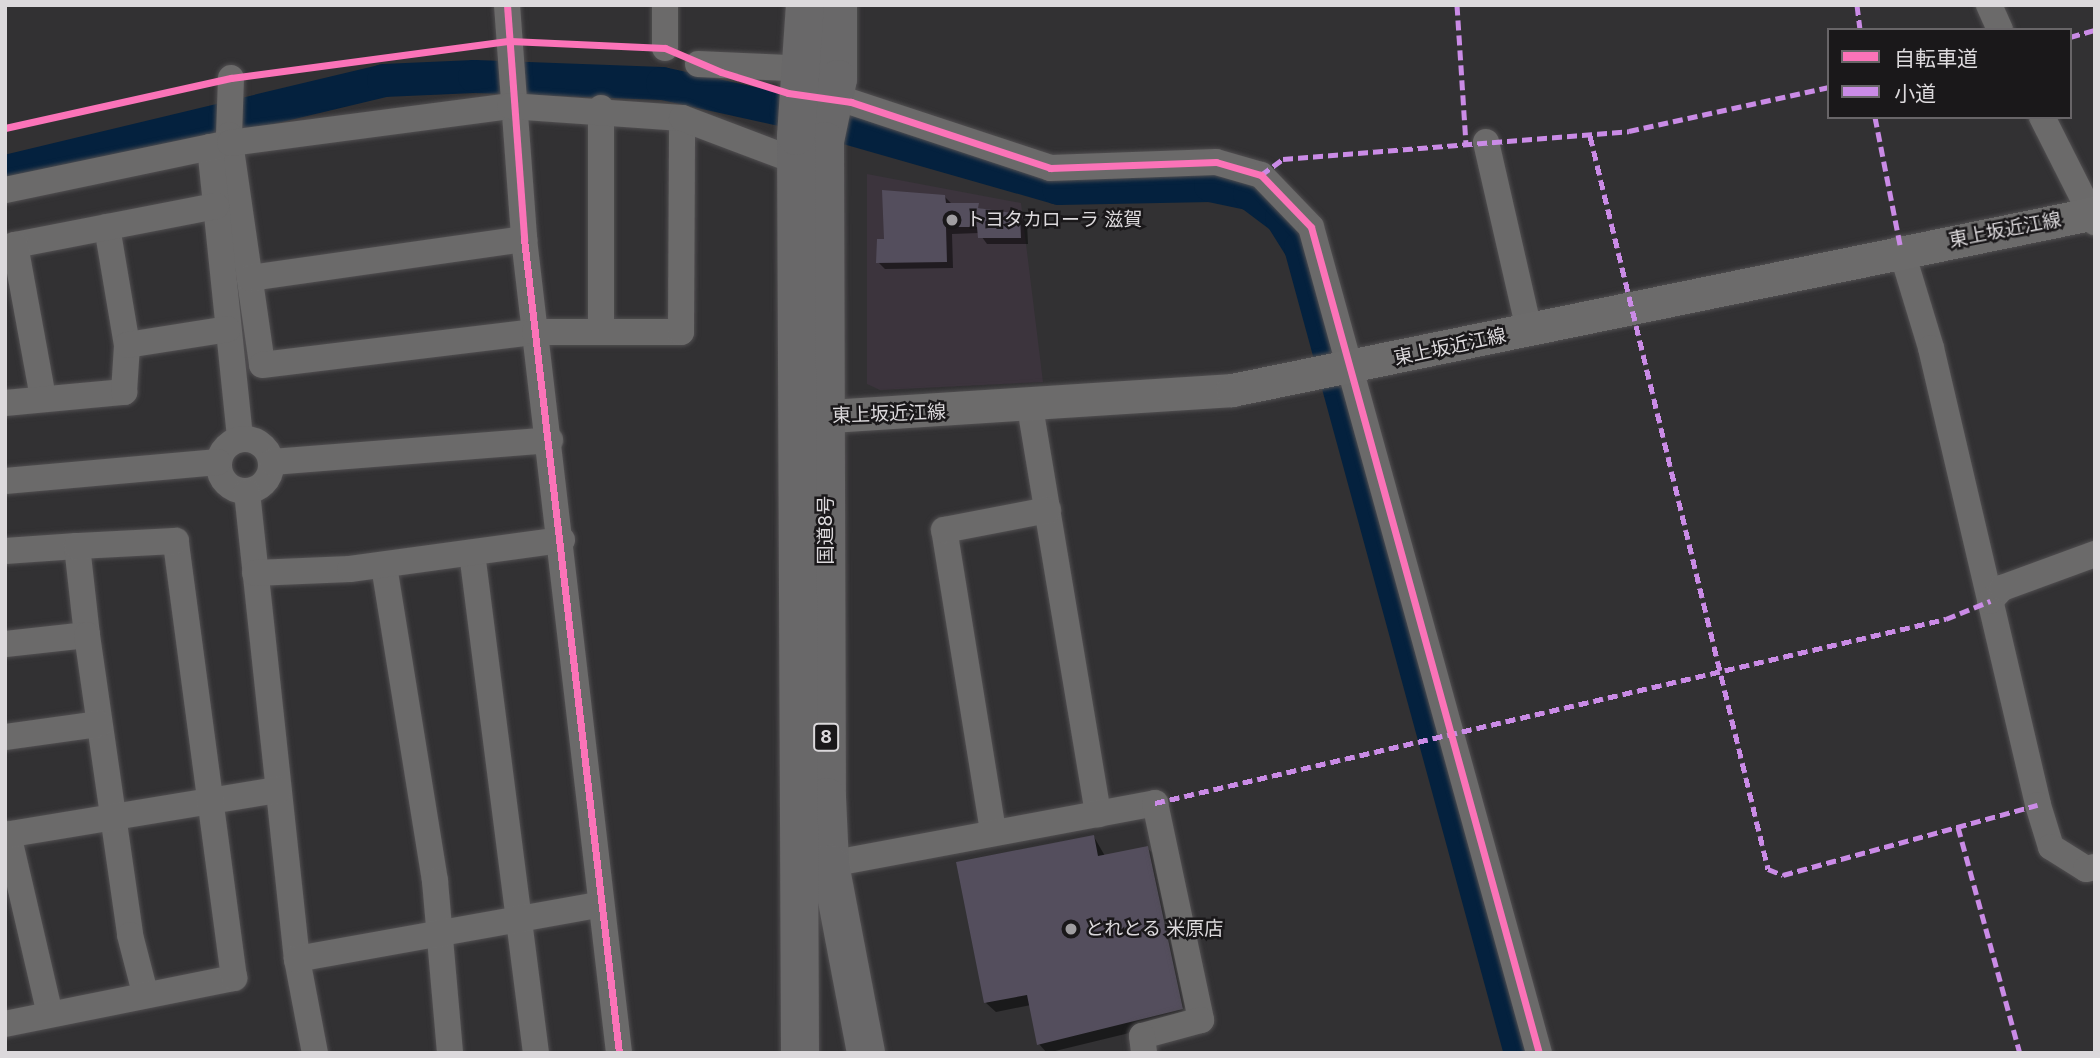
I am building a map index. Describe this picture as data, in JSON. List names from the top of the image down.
{
  "streets": {
    "highway": ["国道8号", "8"],
    "main road": ["東上坂近江線"]
  },
  "crossings": [
    ["東上坂近江線", "国道8号"]
  ],
  "places": ["トヨタカローラ 滋賀", "とれとる 米原店"],
  "legend": ["自転車道", "小道"]
}
